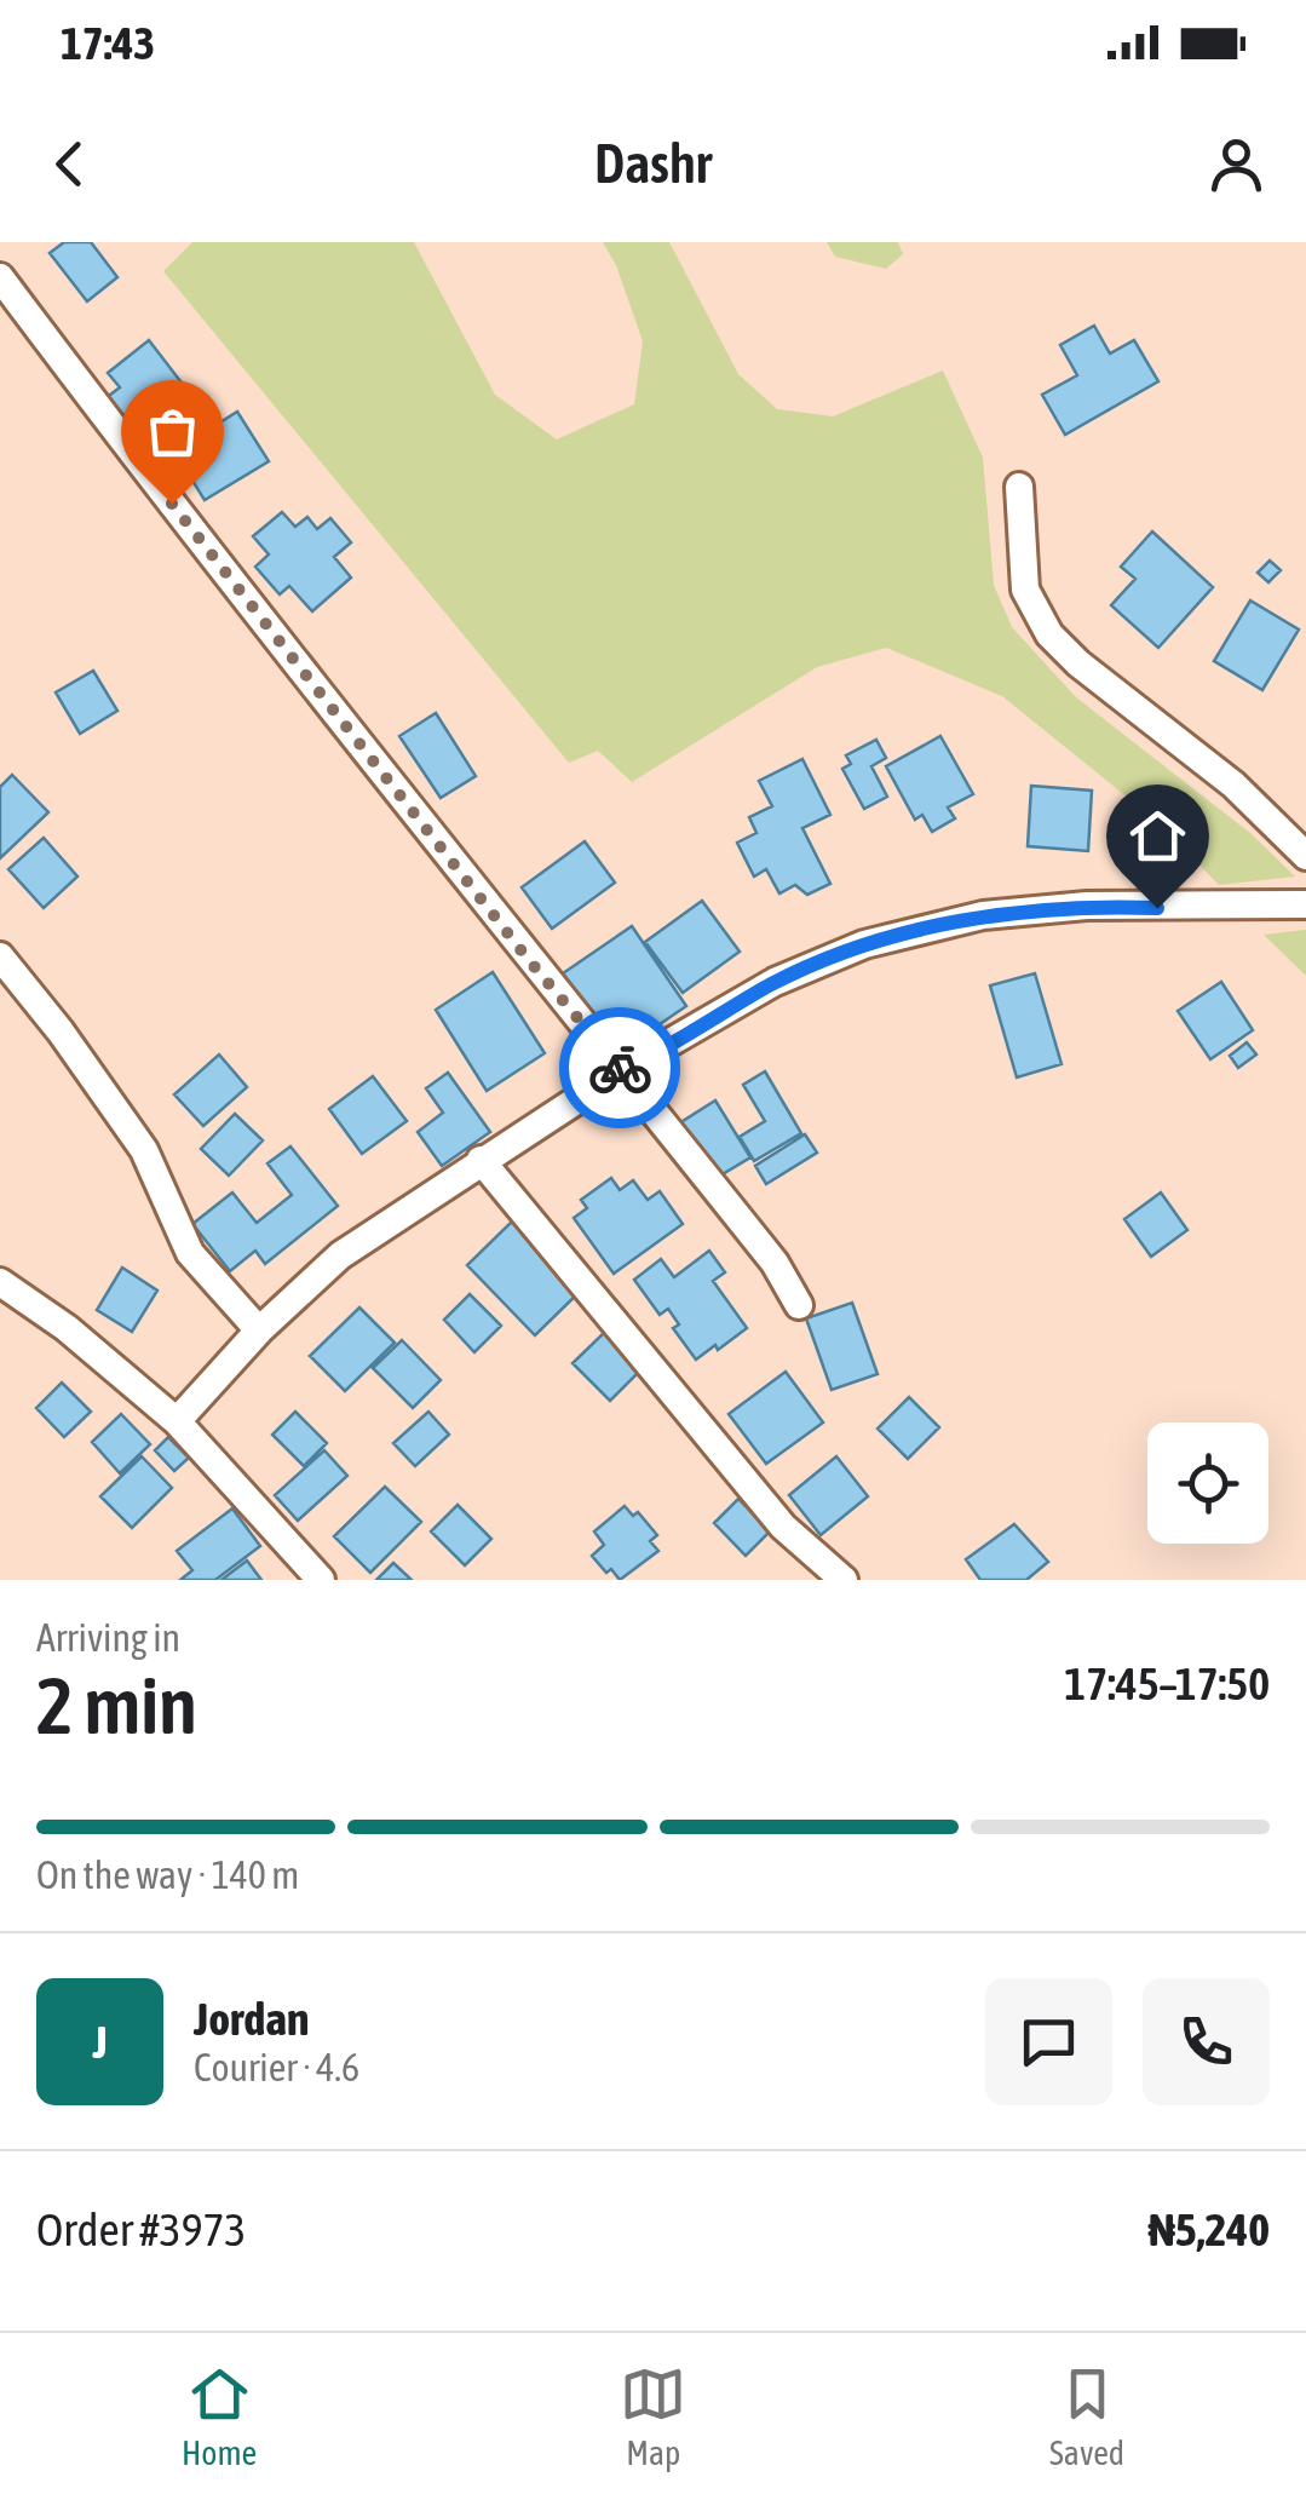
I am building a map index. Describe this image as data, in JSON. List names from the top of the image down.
{
  "page": {
    "status": "17:43",
    "header": "Dashr",
    "heading": ["2 min", "Arriving in", "17:45–17:50"],
    "panel": [
      "Jordan",
      "Courier · 4.6",
      "Order #3973",
      "₦5,240"
    ],
    "bar": "On the way · 140 m",
    "round": "J",
    "tabs": ["Home", "Map", "Saved"]
  }
}
